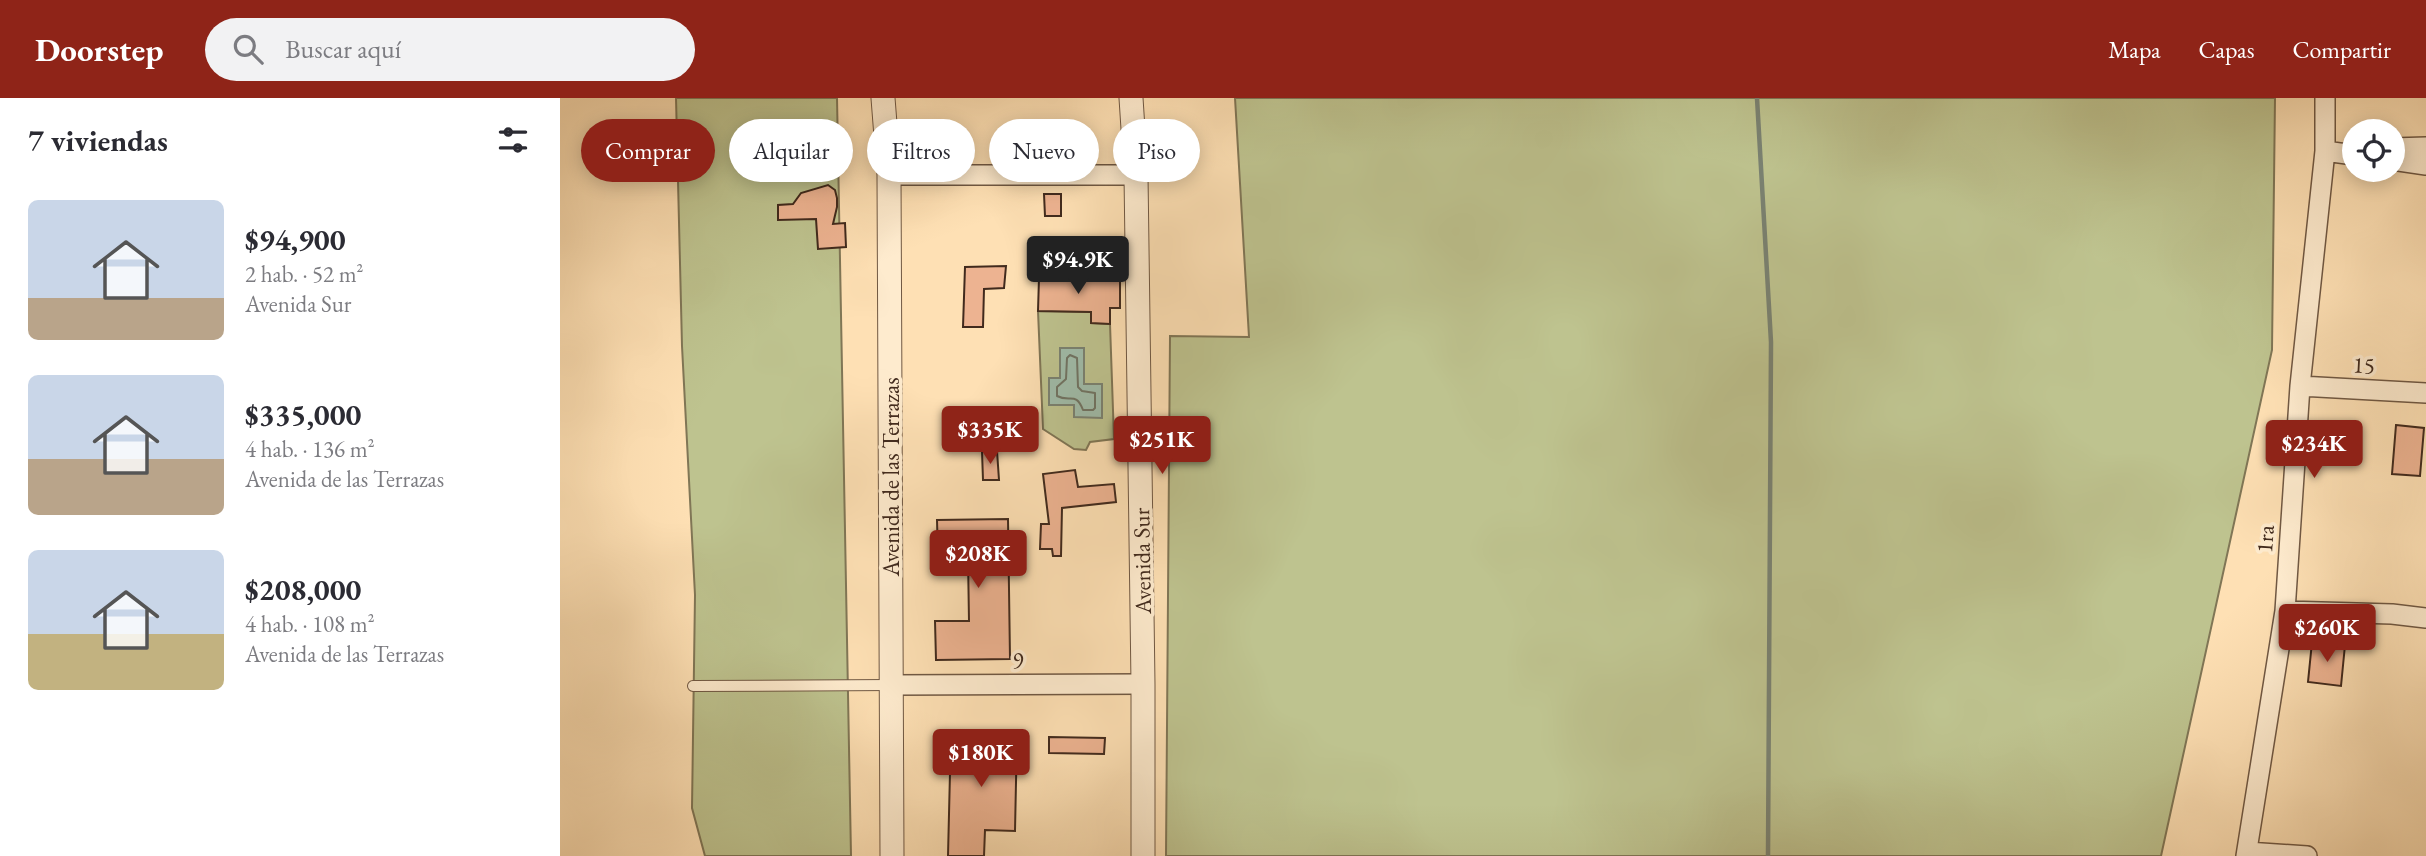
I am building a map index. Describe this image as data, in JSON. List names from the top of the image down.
{
  "streets": {
    "street": [
      "15",
      "Avenida de las Terrazas",
      "1ra",
      "Avenida Sur",
      "9"
    ]
  },
  "crossings": [
    ["15", "1ra"],
    ["Avenida de las Terrazas", "9"],
    ["Avenida Sur", "9"]
  ],
  "page": {
    "header": "Doorstep",
    "search": "Buscar aquí",
    "nav": ["Mapa", "Capas", "Compartir"],
    "heading": "7 viviendas",
    "chip": [
      "Comprar",
      "Alquilar",
      "Filtros",
      "Nuevo",
      "Piso"
    ],
    "list": [
      {
        "name": "$94,900",
        "note": "2 hab. · 52 m² · Avenida Sur"
      },
      {
        "name": "$335,000",
        "note": "4 hab. · 136 m² · Avenida de las Terrazas"
      },
      {
        "name": "$208,000",
        "note": "4 hab. · 108 m² · Avenida de las Terrazas"
      }
    ],
    "price": [
      "$94.9K",
      "$335K",
      "$251K",
      "$234K",
      "$208K",
      "$260K",
      "$180K"
    ]
  }
}
